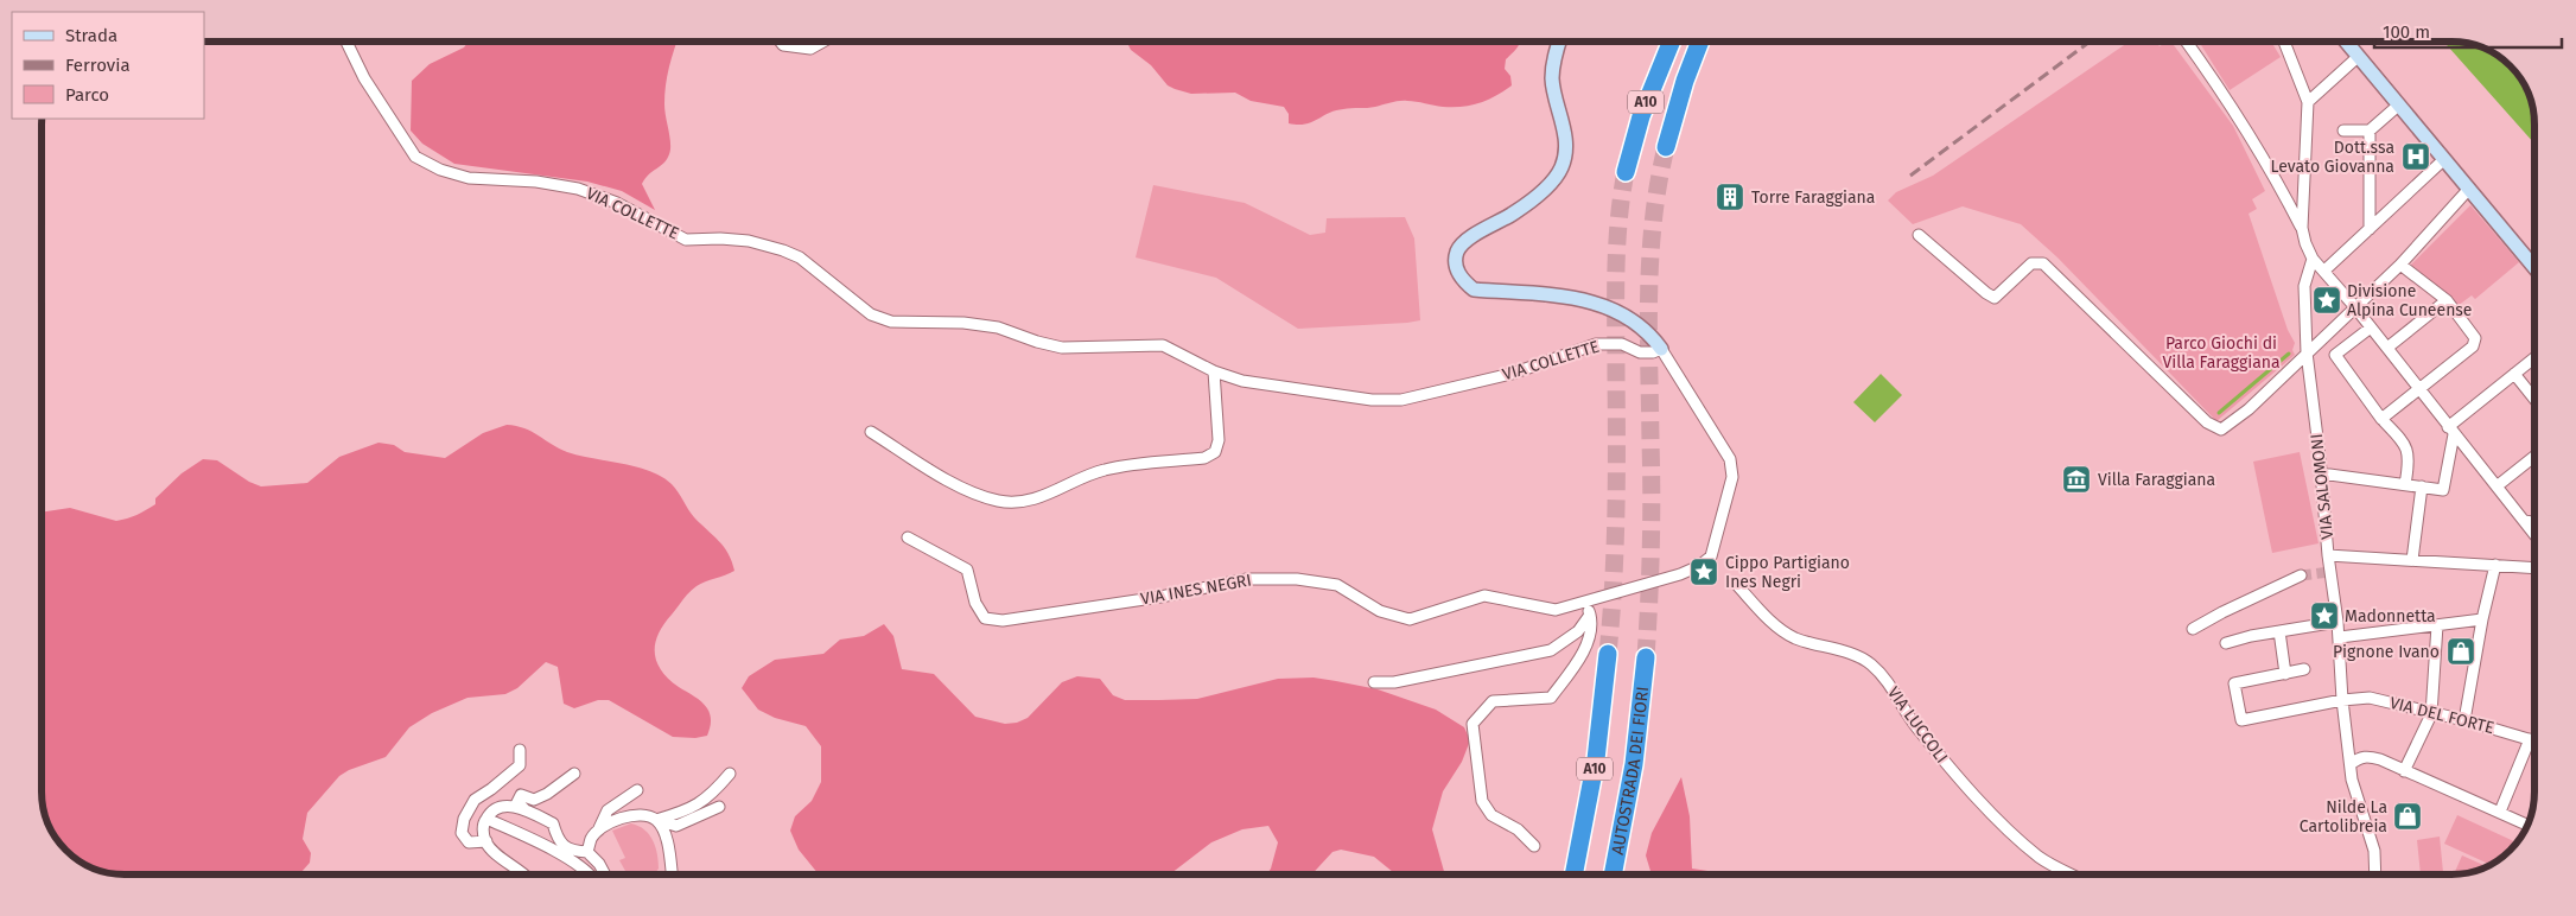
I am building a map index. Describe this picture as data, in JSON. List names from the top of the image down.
{
  "streets": {
    "highway": ["A10", "AUTOSTRADA DEI FIORI"],
    "street": [
      "VIA COLLETTE",
      "VIA SALOMONI",
      "VIA INES NEGRI",
      "VIA DEL FORTE",
      "VIA LUCCOLI"
    ]
  },
  "crossings": [
    ["VIA COLLETTE", "VIA INES NEGRI"],
    ["VIA SALOMONI", "VIA DEL FORTE"]
  ],
  "parks": ["Parco Giochi di Villa Faraggiana"],
  "places": {
    "hospital": ["Dott.ssa Levato Giovanna"],
    "building": ["Torre Faraggiana"],
    "place": ["Divisione Alpina Cuneense", "Cippo Partigiano Ines Negri", "Madonnetta"],
    "museum": ["Villa Faraggiana"],
    "shop": ["Pignone Ivano", "Nilde La Cartolibreia"]
  },
  "legend": ["Strada", "Ferrovia", "Parco"],
  "scale_bar": "100 m"
}
